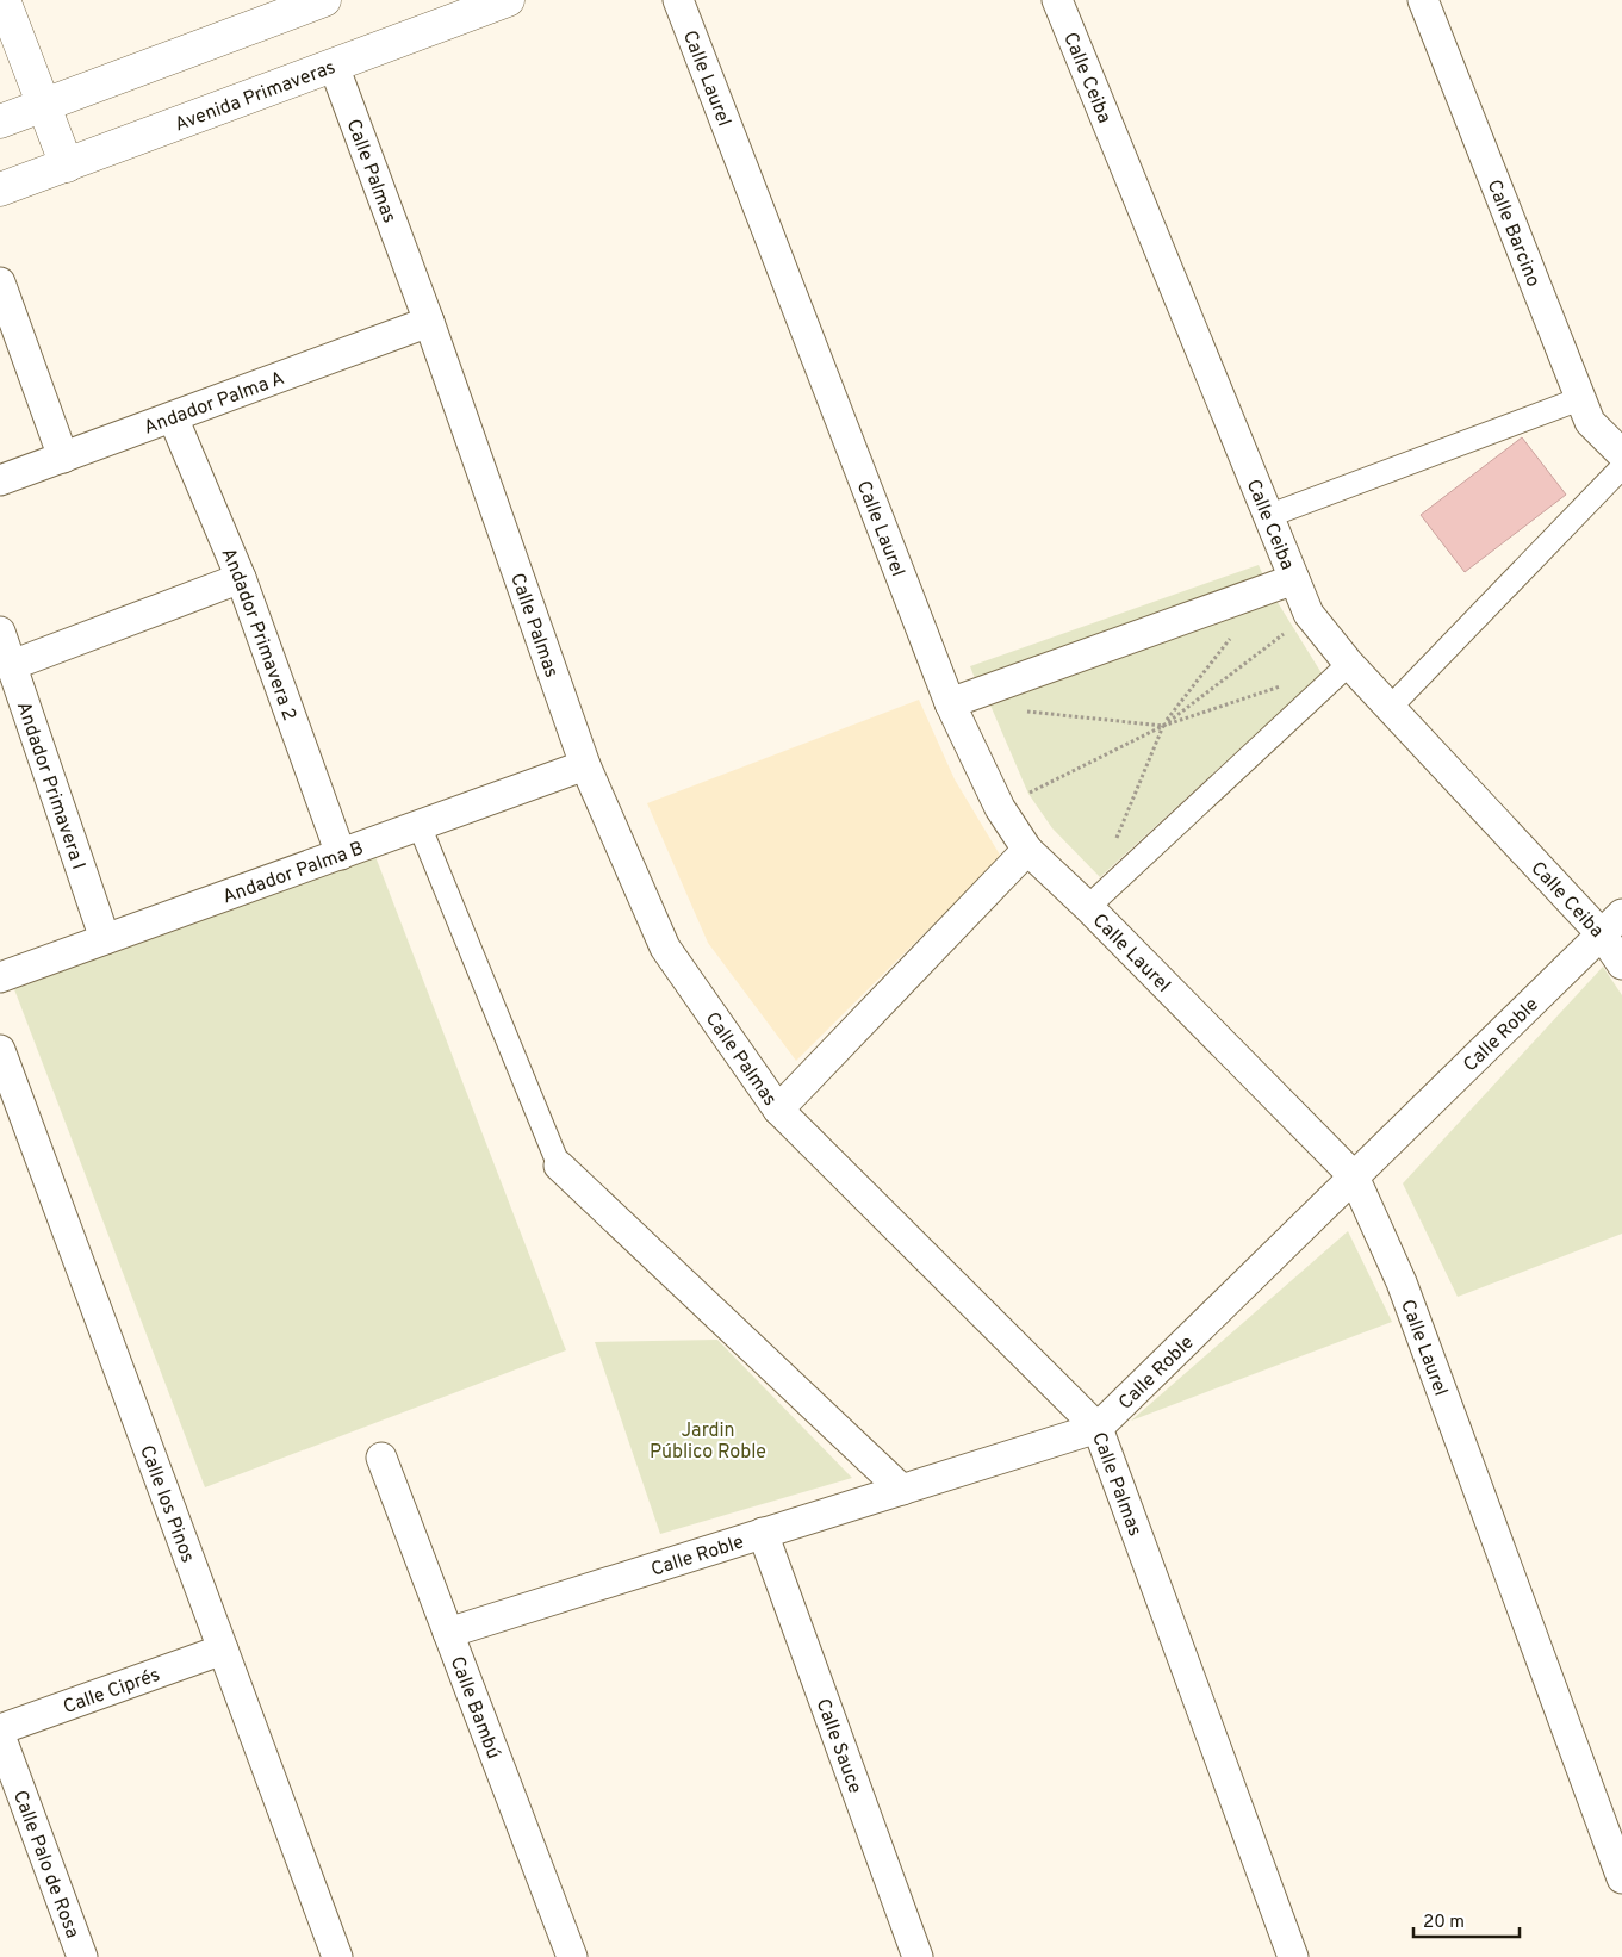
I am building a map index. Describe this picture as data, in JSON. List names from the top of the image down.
{
  "streets": {
    "street": [
      "Calle Laurel",
      "Calle Ceiba",
      "Avenida Primaveras",
      "Calle Palmas",
      "Calle Barcino",
      "Andador Palma A",
      "Andador Primavera 2",
      "Andador Primavera I",
      "Andador Palma B",
      "Calle Roble",
      "Calle los Pinos",
      "Calle Ciprés",
      "Calle Bambú",
      "Calle Sauce",
      "Calle Palo de Rosa"
    ]
  },
  "crossings": [
    ["Calle Laurel", "Calle Roble"],
    ["Calle Ceiba", "Calle Roble"],
    ["Avenida Primaveras", "Calle Palmas"],
    ["Calle Palmas", "Andador Palma A"],
    ["Calle Palmas", "Andador Palma B"],
    ["Calle Palmas", "Calle Roble"],
    ["Andador Palma A", "Andador Primavera 2"],
    ["Andador Primavera 2", "Andador Palma B"],
    ["Andador Primavera I", "Andador Palma B"],
    ["Calle Roble", "Calle Bambú"],
    ["Calle Roble", "Calle Sauce"],
    ["Calle los Pinos", "Calle Ciprés"]
  ],
  "parks": ["Jardin Público Roble"],
  "scale_bar": "20 m"
}
